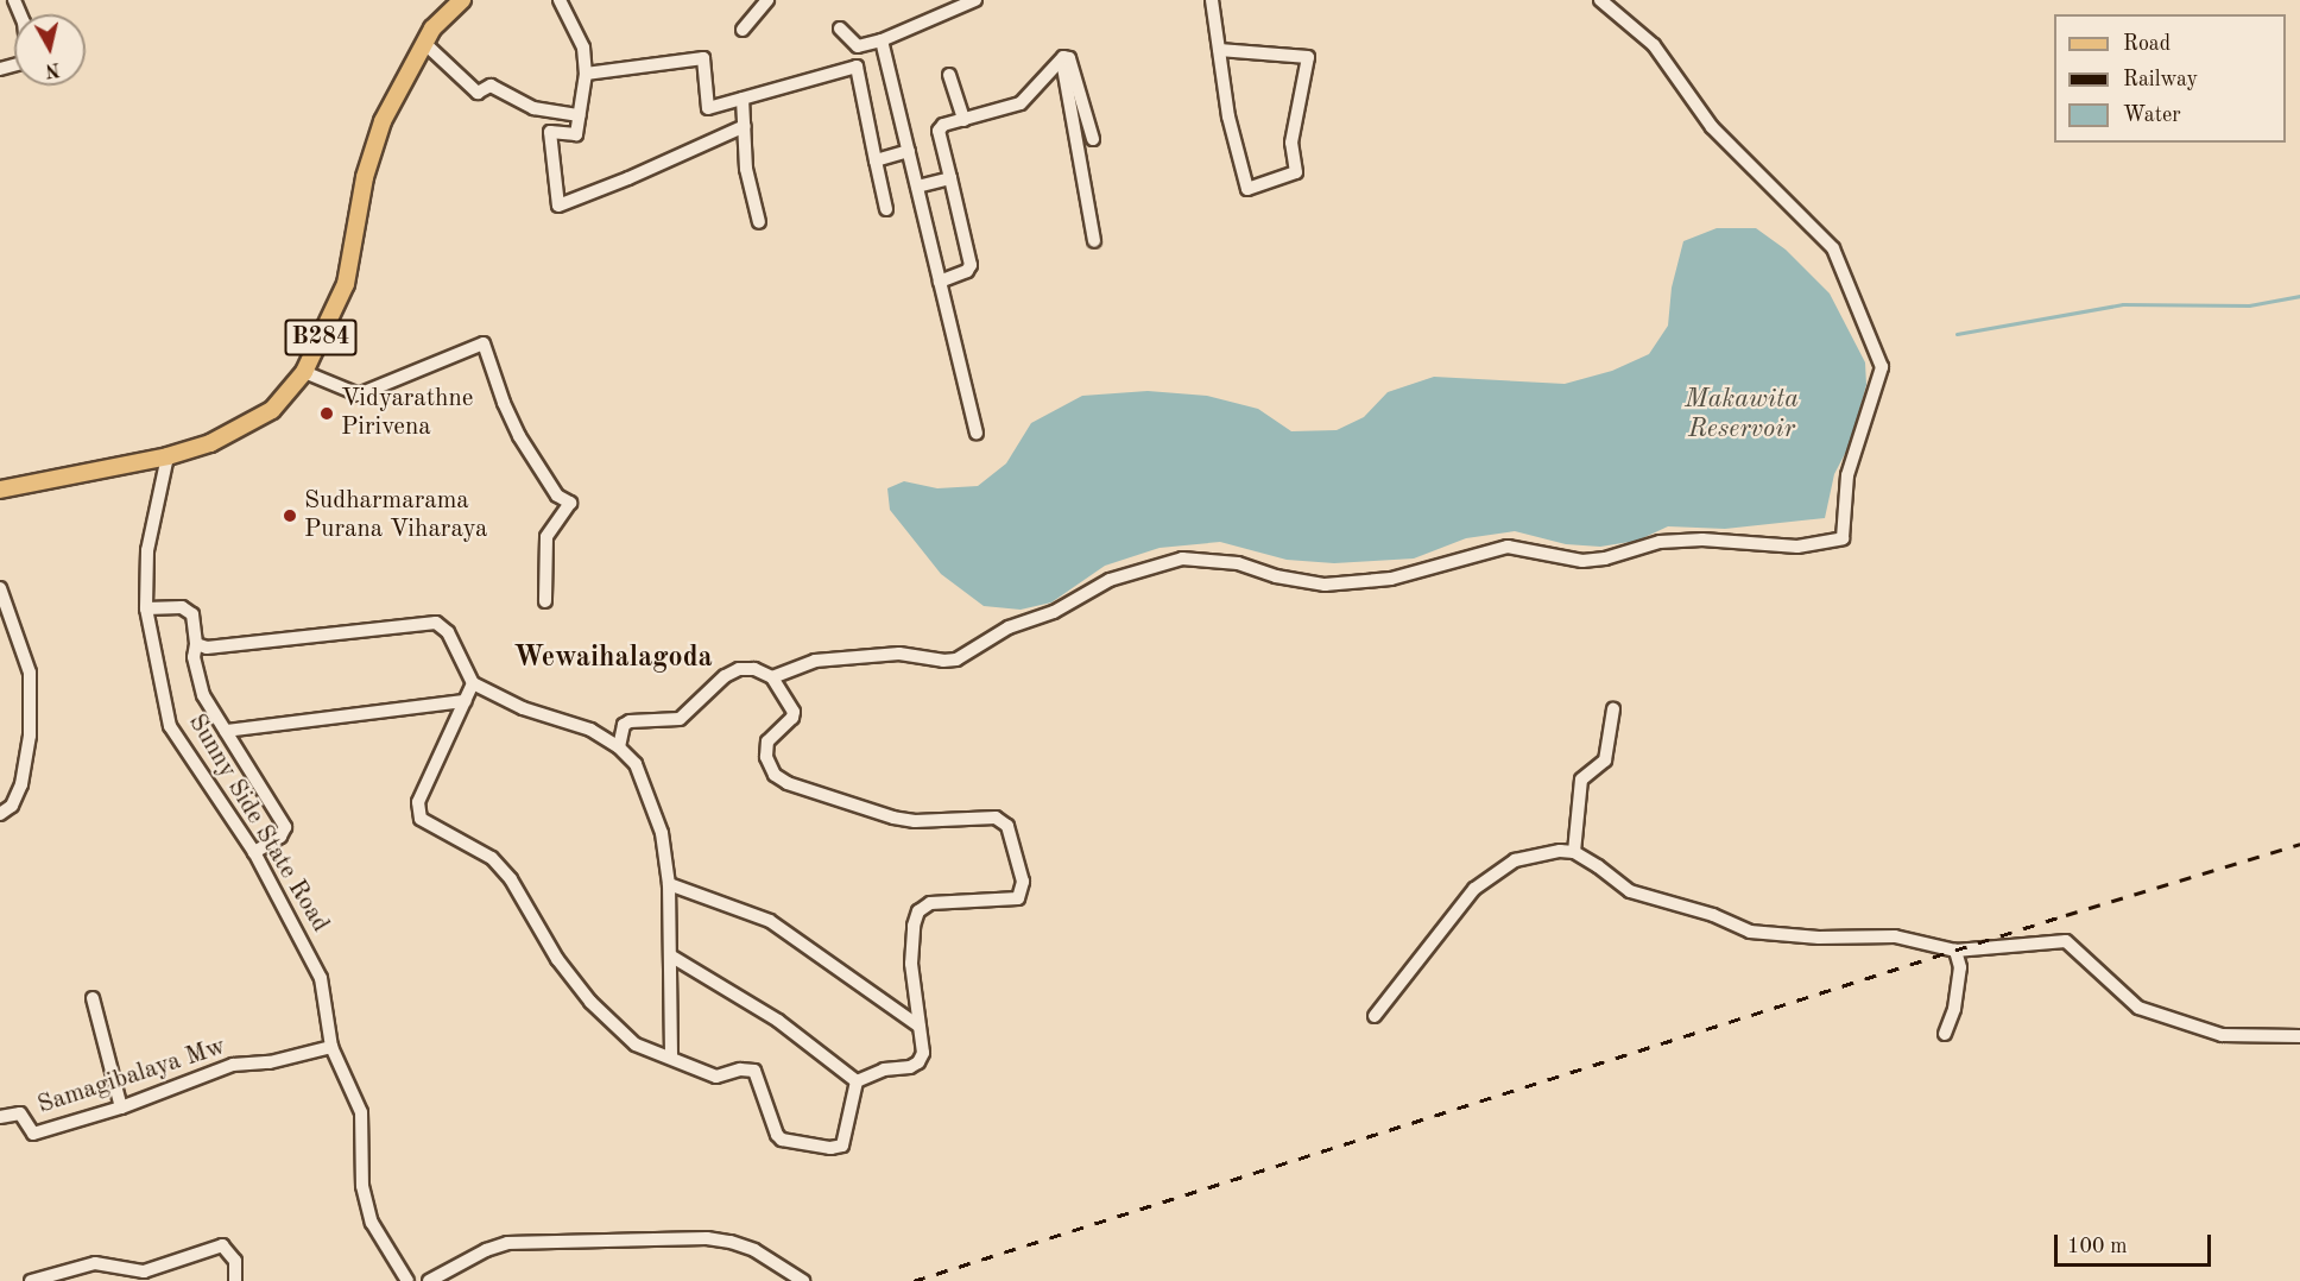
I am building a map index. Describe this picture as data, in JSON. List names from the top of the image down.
{
  "streets": {
    "main road": ["B284"],
    "street": ["Sunny Side State Road", "Samagibalaya Mw"]
  },
  "crossings": [
    ["B284", "Sunny Side State Road"],
    ["Sunny Side State Road", "Samagibalaya Mw"]
  ],
  "districts": ["Wewaihalagoda"],
  "water": ["Makawita Reservoir"],
  "places": ["Vidyarathne Pirivena", "Sudharmarama Purana Viharaya"],
  "legend": ["Road", "Railway", "Water"],
  "scale_bar": "100 m",
  "north": "bottom"
}
